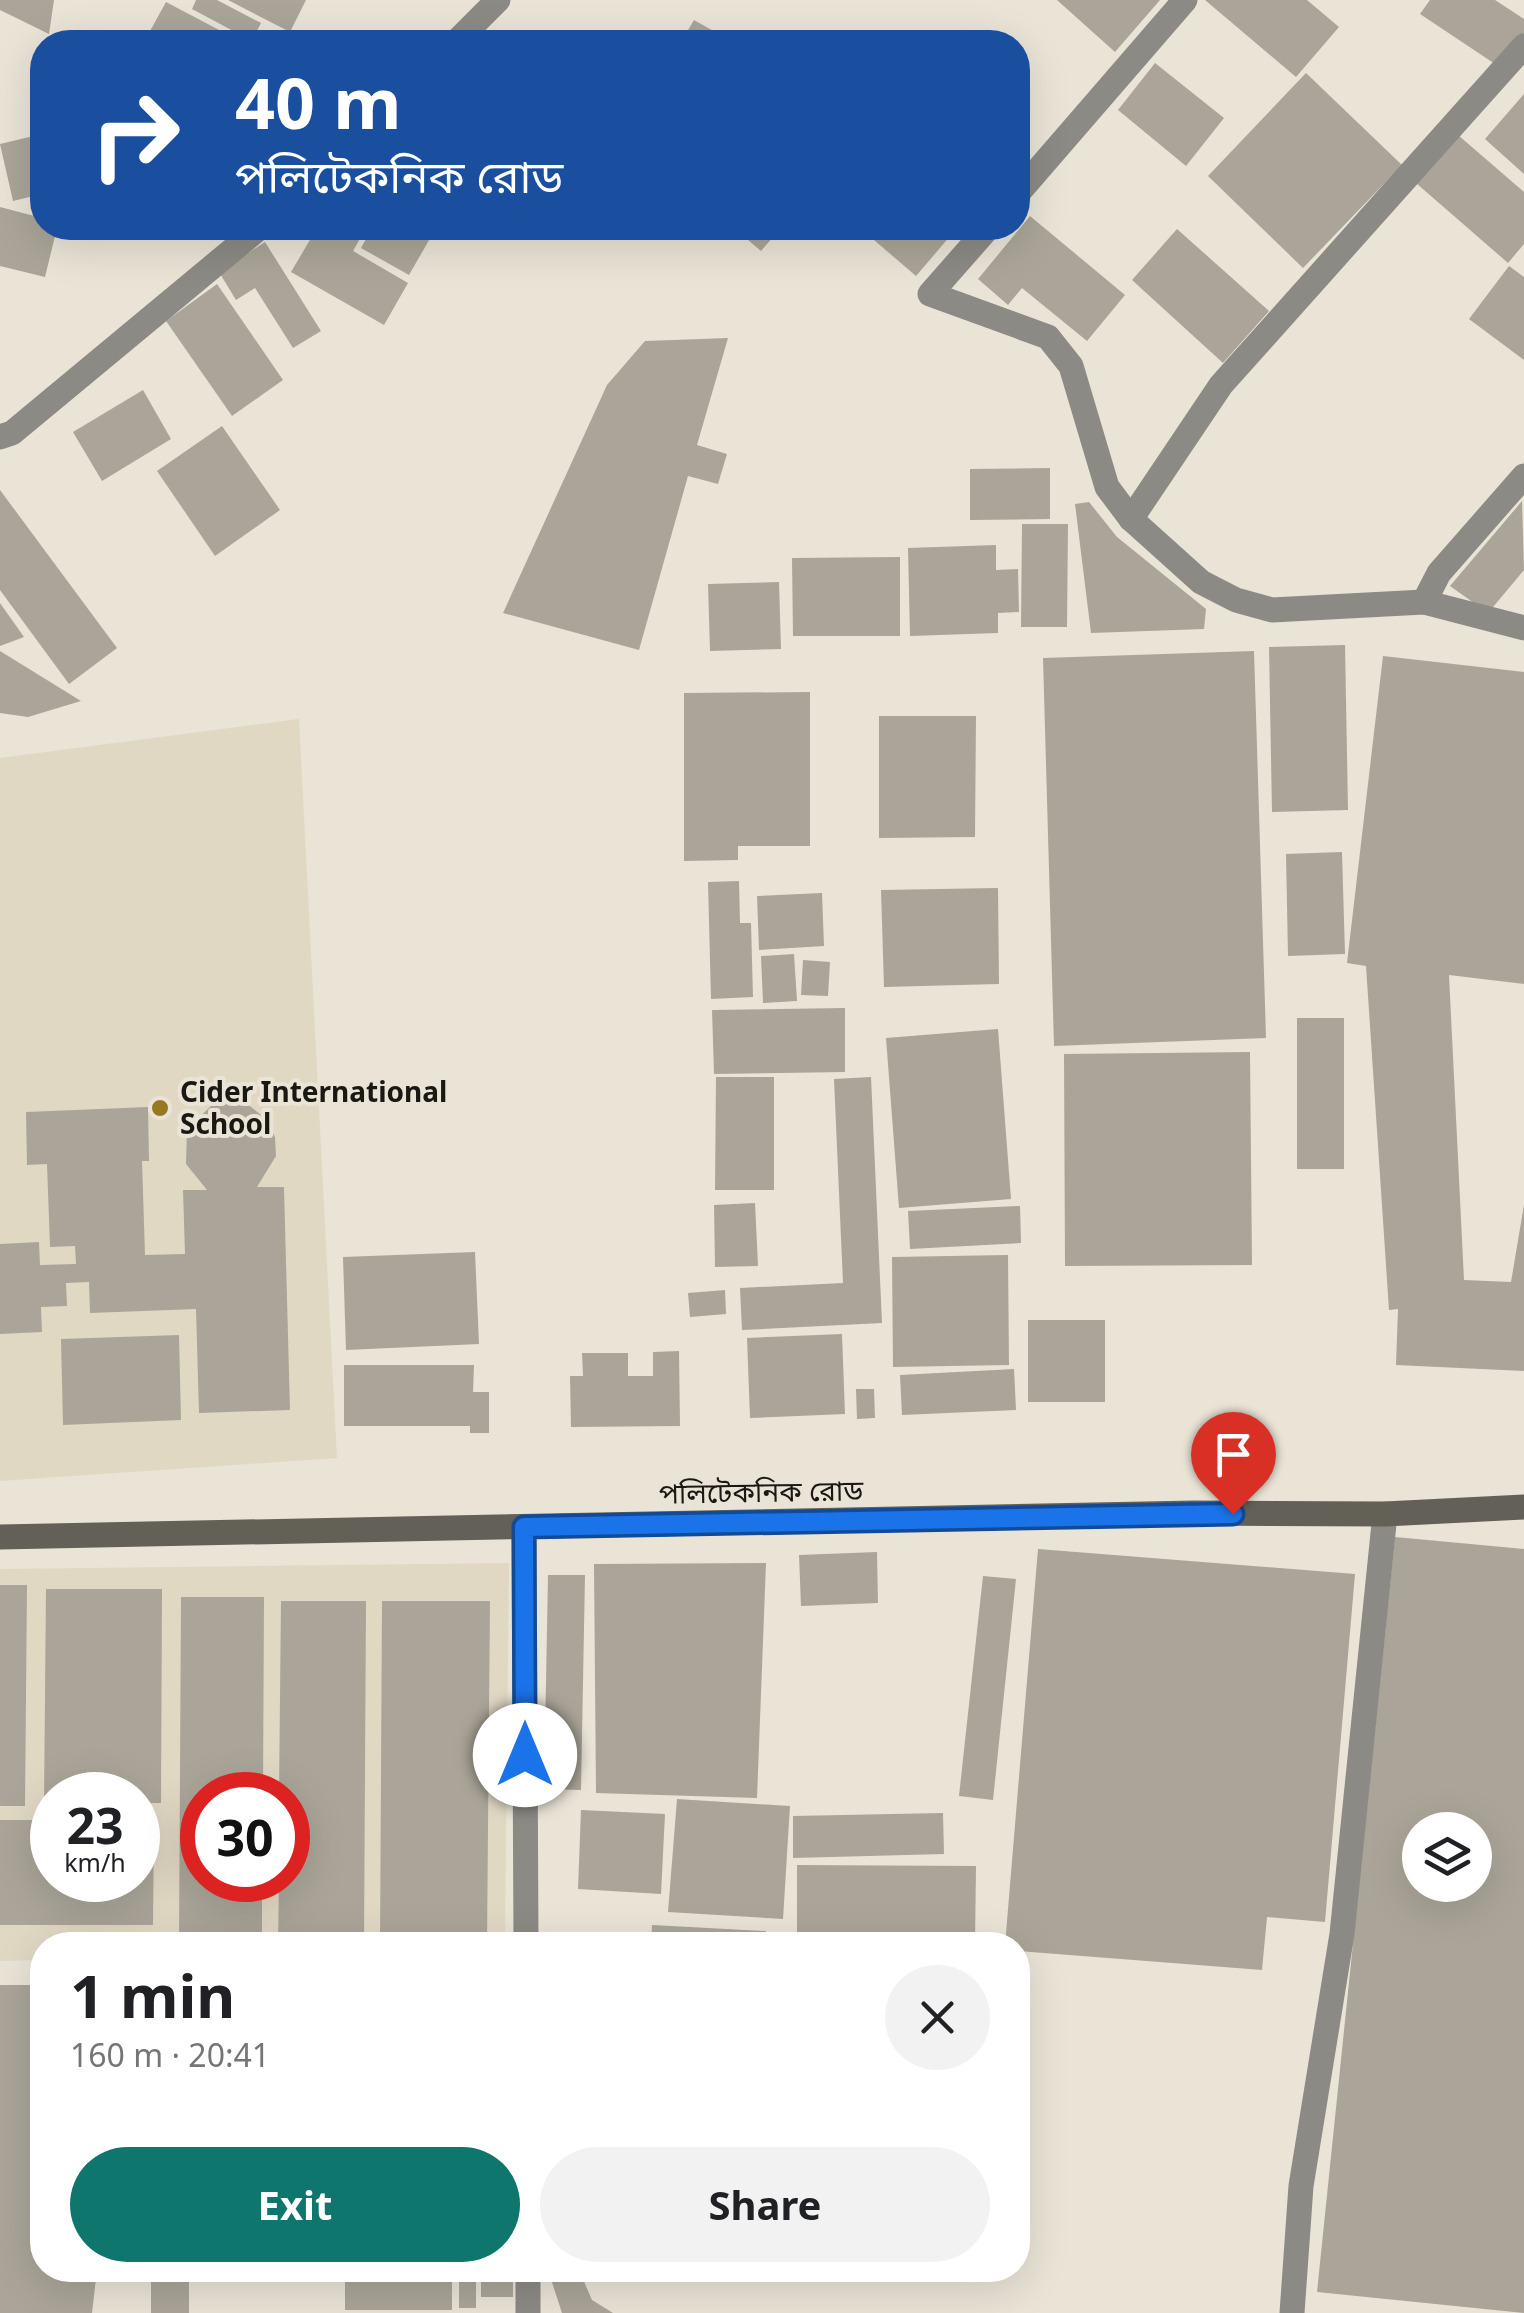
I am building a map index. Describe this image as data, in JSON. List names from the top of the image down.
{
  "streets": {
    "main road": ["পলিটেকনিক রোড"]
  },
  "places": ["Cider International School"],
  "page": {
    "turn": ["40 m", "পলিটেকনিক রোড"],
    "speed": "23 km/h",
    "limit": "30",
    "heading": ["1 min", "160 m · 20:41"],
    "buttons": ["Exit", "Share"]
  }
}
